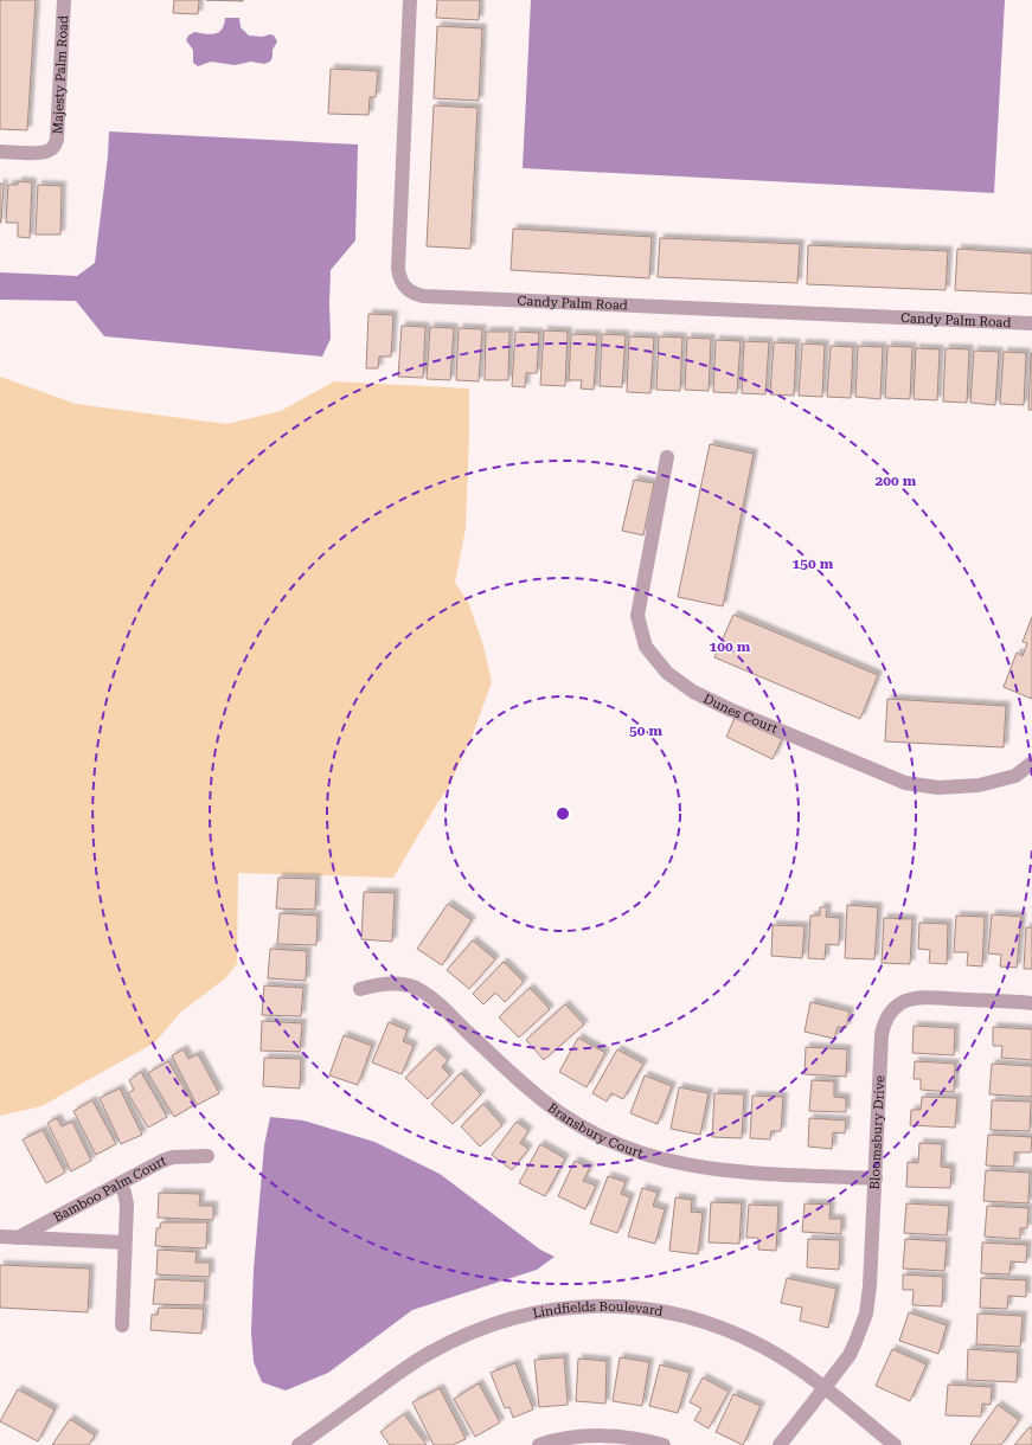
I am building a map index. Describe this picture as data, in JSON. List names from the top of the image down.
{
  "streets": {
    "street": [
      "Majesty Palm Road",
      "Candy Palm Road",
      "Dunes Court",
      "Bransbury Court",
      "Bloomsbury Drive",
      "Bamboo Palm Court",
      "Lindfields Boulevard"
    ]
  },
  "crossings": [
    ["Bransbury Court", "Bloomsbury Drive"],
    ["Bloomsbury Drive", "Lindfields Boulevard"]
  ],
  "rings": [
    "200 m",
    "150 m",
    "100 m",
    "50 m"
  ]
}
